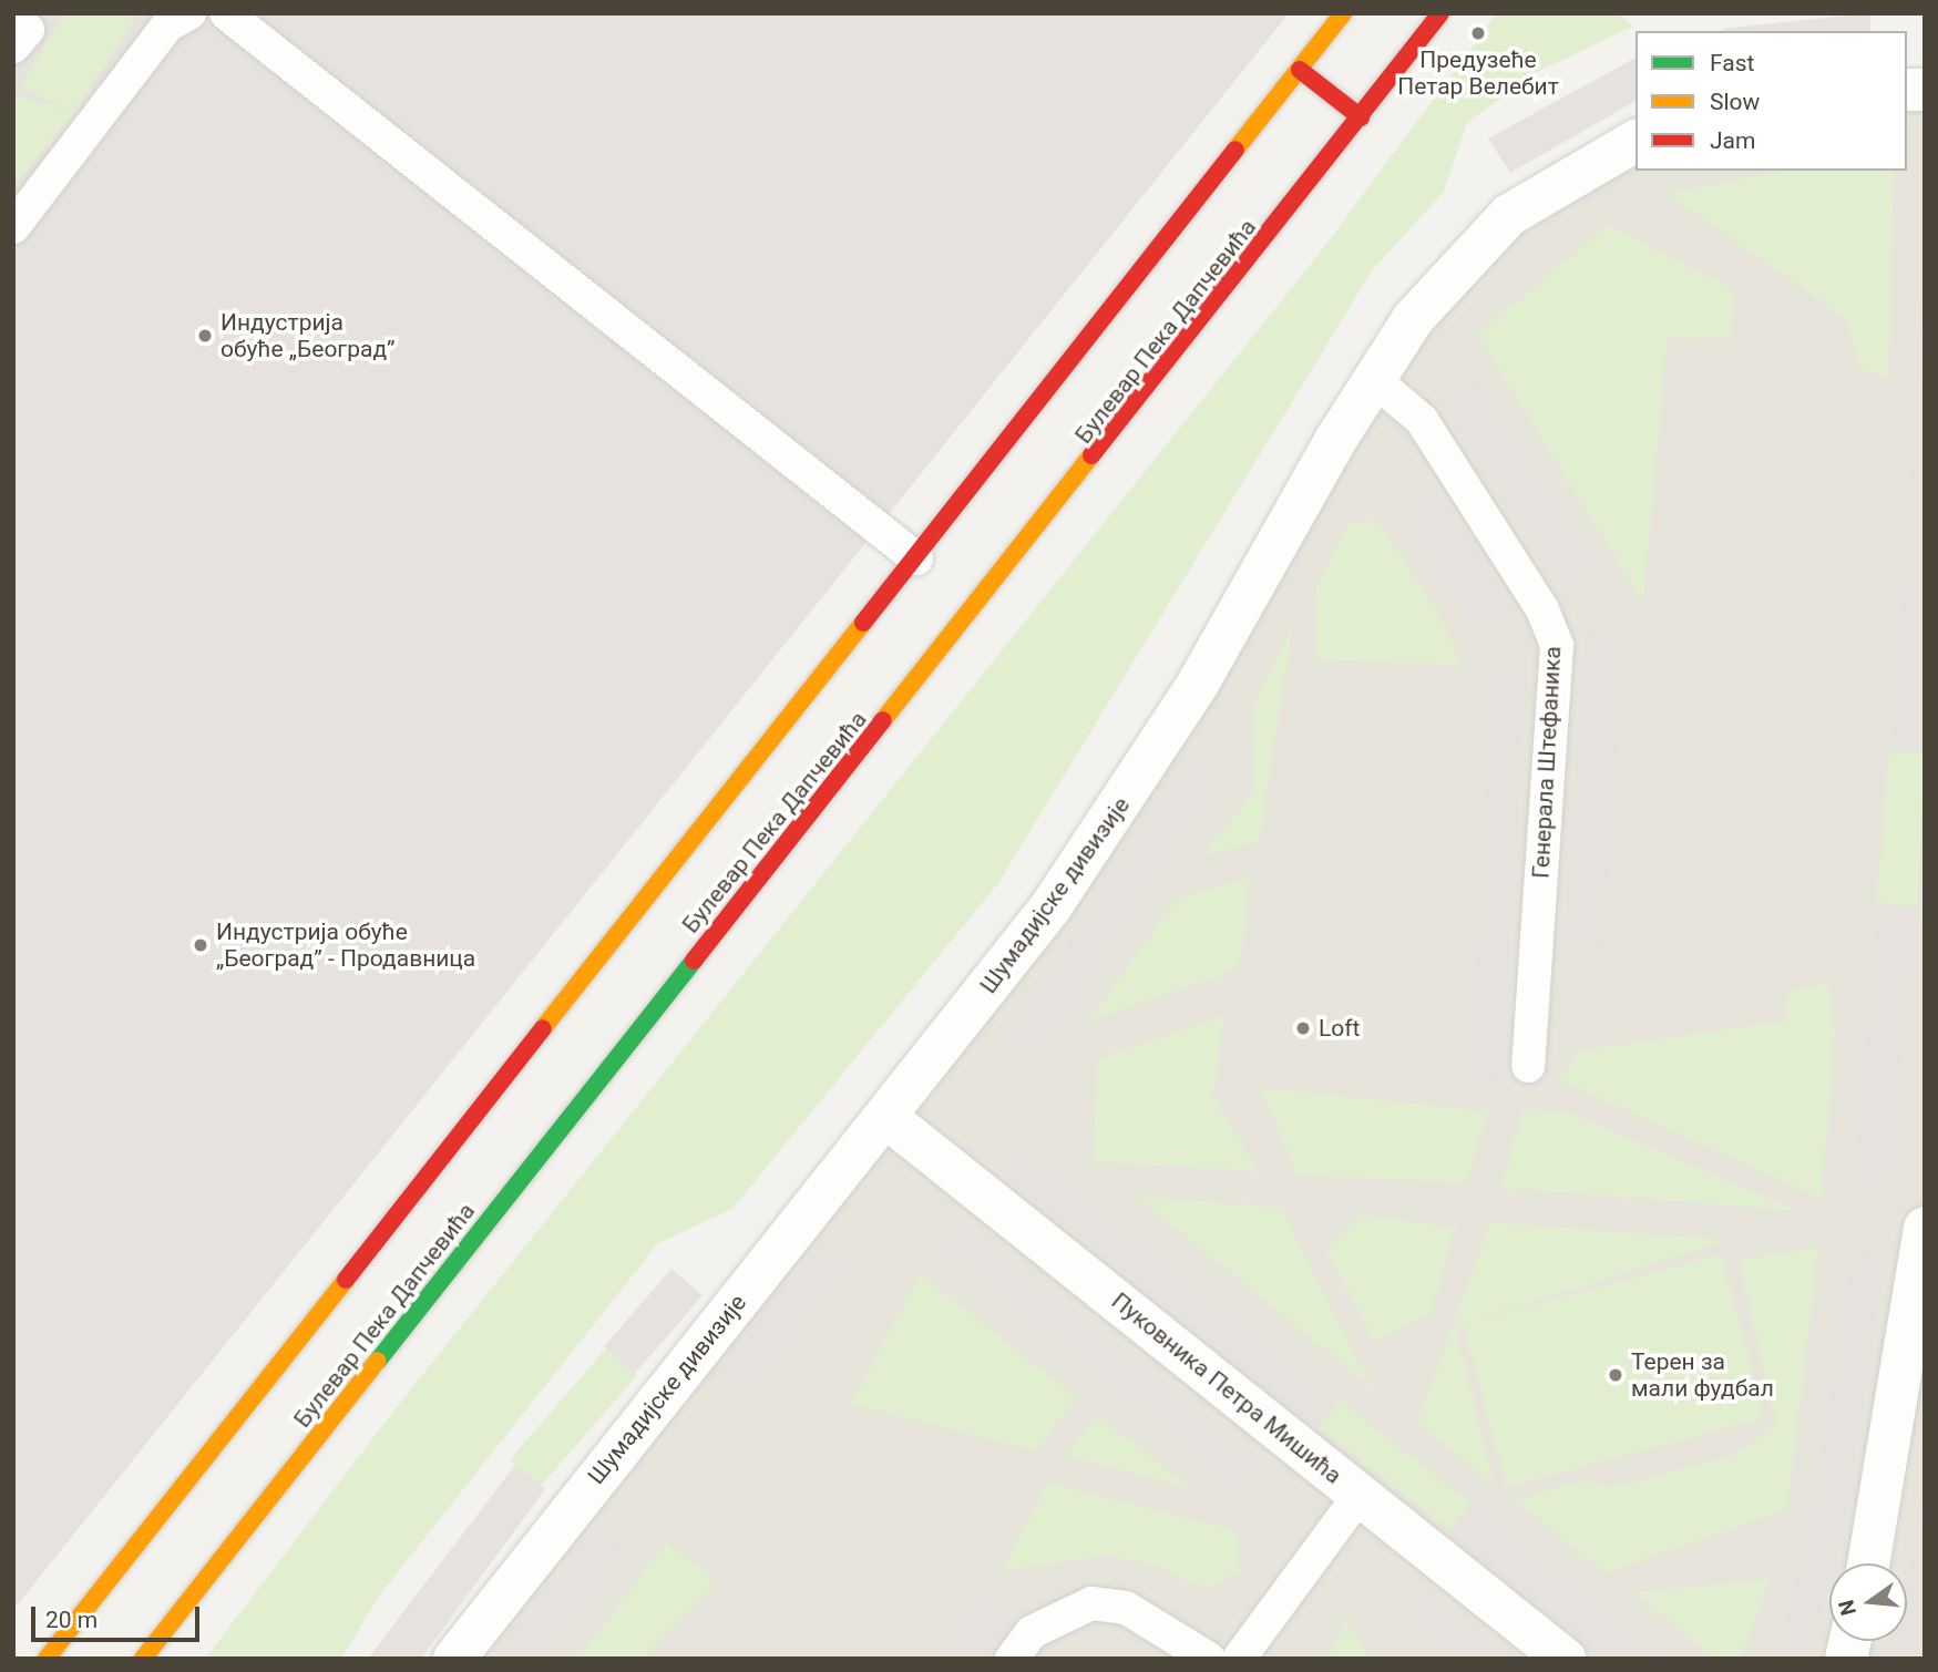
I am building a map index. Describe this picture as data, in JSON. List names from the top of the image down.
{
  "streets": {
    "street": ["Булевар Пека Дапчевића", "Шумадијске дивизије", "Пуковника Петра Мишића"],
    "lane": ["Генерала Штефаника"]
  },
  "crossings": [
    ["Генерала Штефаника", "Шумадијске дивизије"],
    ["Шумадијске дивизије", "Пуковника Петра Мишића"]
  ],
  "places": [
    "Предузеће Петар Велебит",
    "Индустрија обуће „Београд”",
    "Индустрија обуће „Београд” - Продавница",
    "Loft",
    "Терен за мали фудбал"
  ],
  "legend": ["Fast", "Slow", "Jam"],
  "scale_bar": "20 m",
  "north": "left"
}
